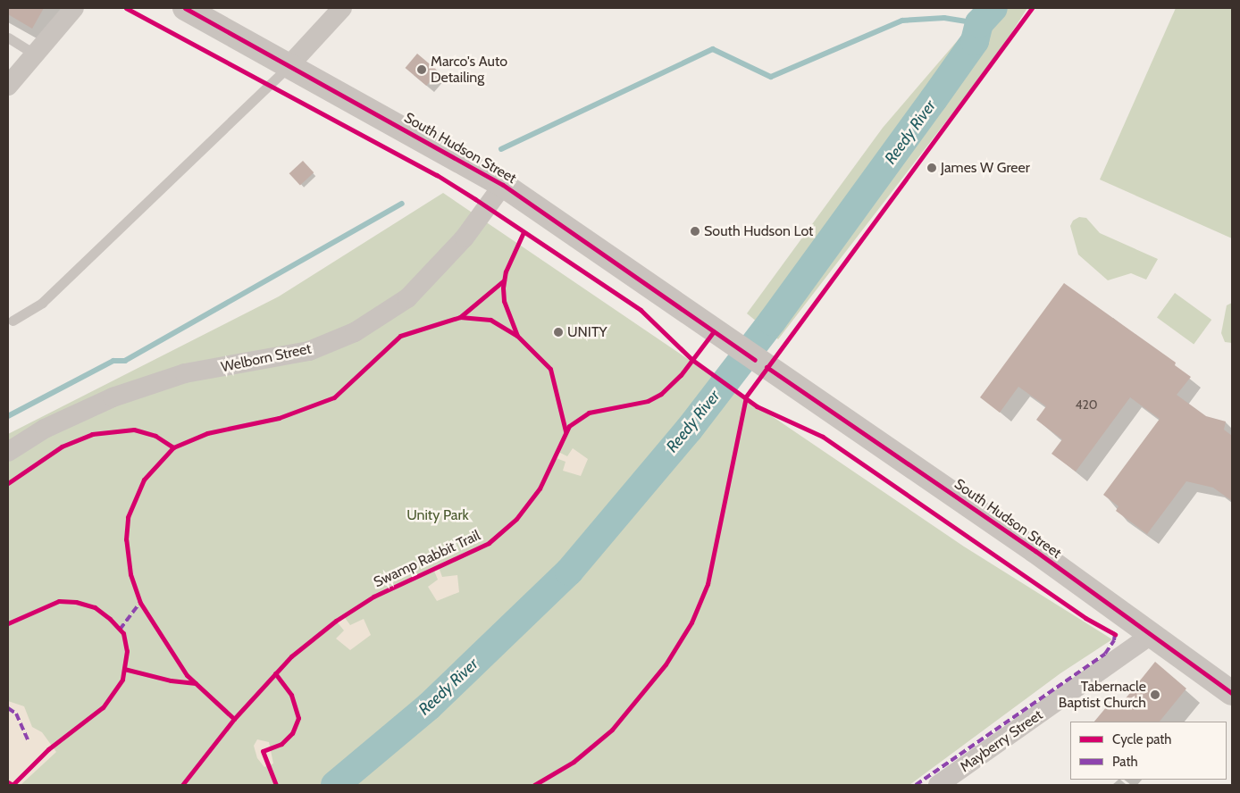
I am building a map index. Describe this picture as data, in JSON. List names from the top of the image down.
{
  "streets": {
    "street": ["South Hudson Street", "Welborn Street", "Mayberry Street"],
    "cycle path": ["Swamp Rabbit Trail"]
  },
  "crossings": [
    ["South Hudson Street", "Welborn Street"],
    ["South Hudson Street", "Mayberry Street"]
  ],
  "water": ["Reedy River"],
  "parks": ["Unity Park"],
  "places": [
    "Marco's Auto Detailing",
    "James W Greer",
    "South Hudson Lot",
    "UNITY",
    "Tabernacle Baptist Church"
  ],
  "house_numbers": ["420"],
  "legend": ["Cycle path", "Path"]
}
